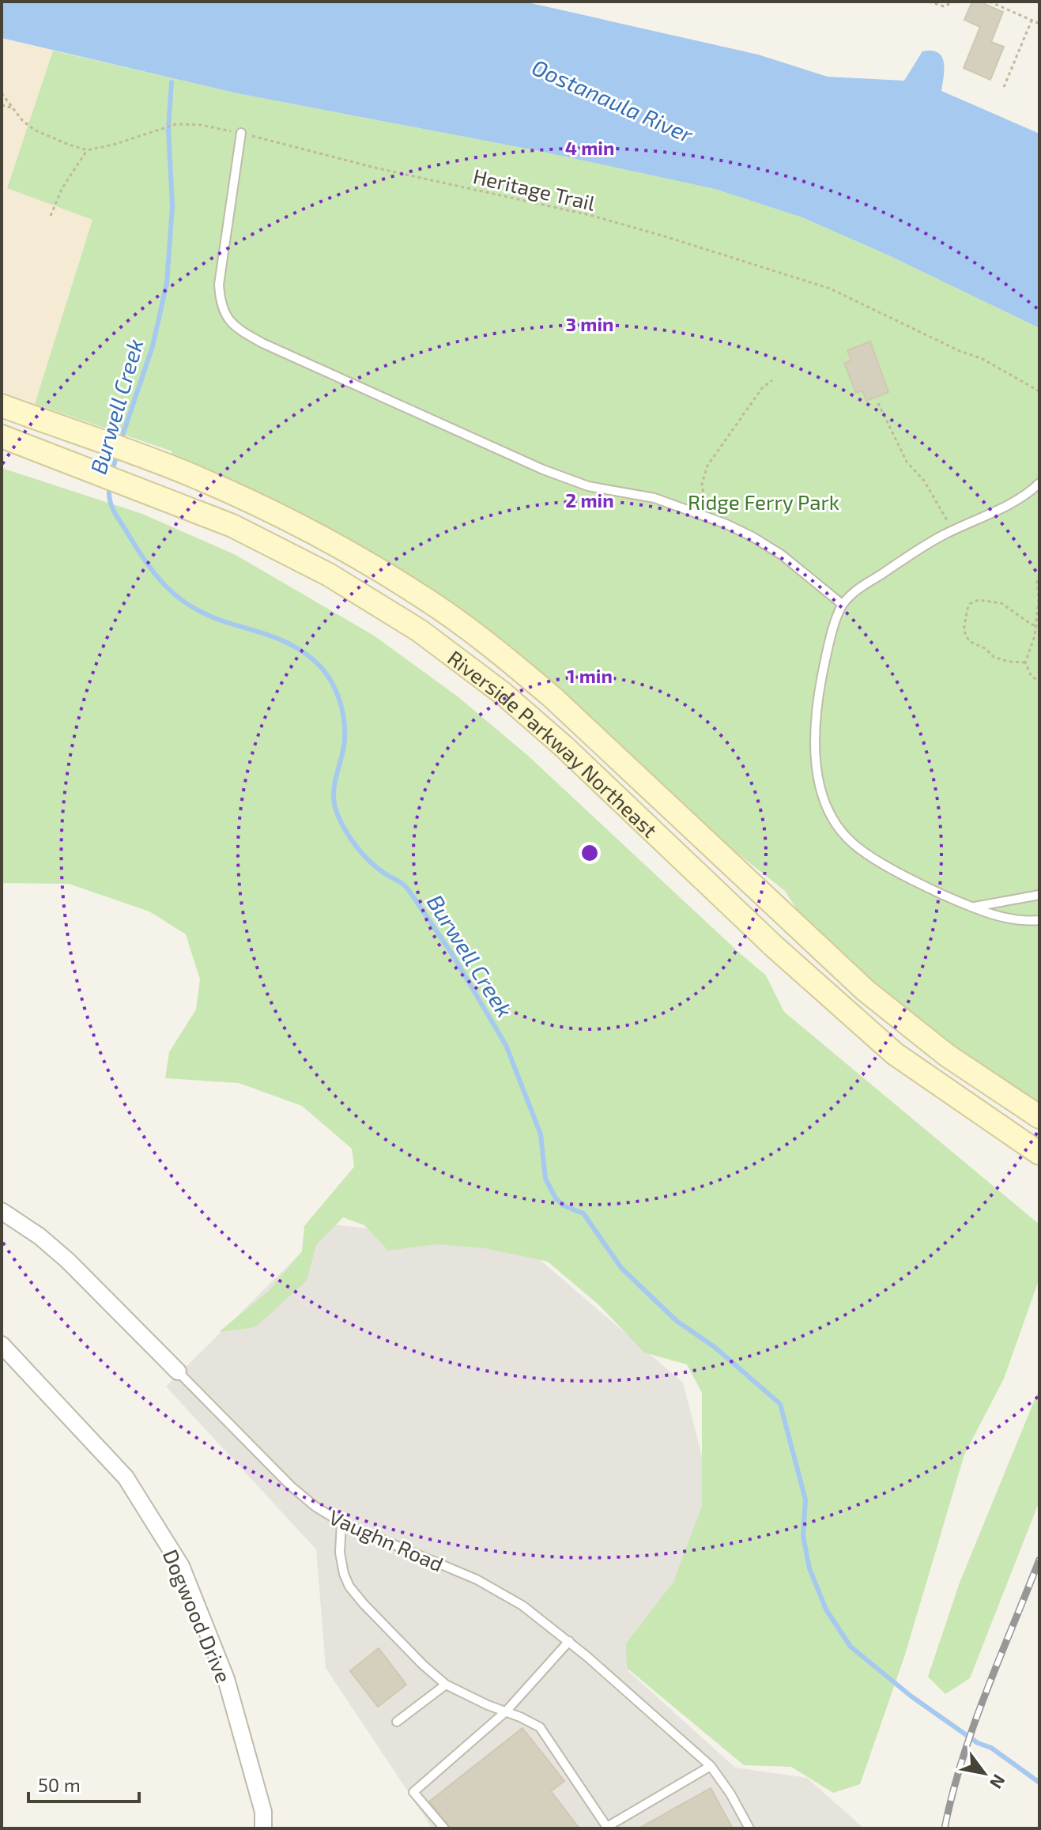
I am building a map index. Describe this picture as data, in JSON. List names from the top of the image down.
{
  "streets": {
    "main road": ["Riverside Parkway Northeast"],
    "street": ["Vaughn Road", "Dogwood Drive"],
    "path": ["Heritage Trail"]
  },
  "water": ["Oostanaula River", "Burwell Creek"],
  "parks": ["Ridge Ferry Park"],
  "scale_bar": "50 m",
  "north": "bottom right",
  "rings": [
    "4 min",
    "3 min",
    "2 min",
    "1 min"
  ]
}
